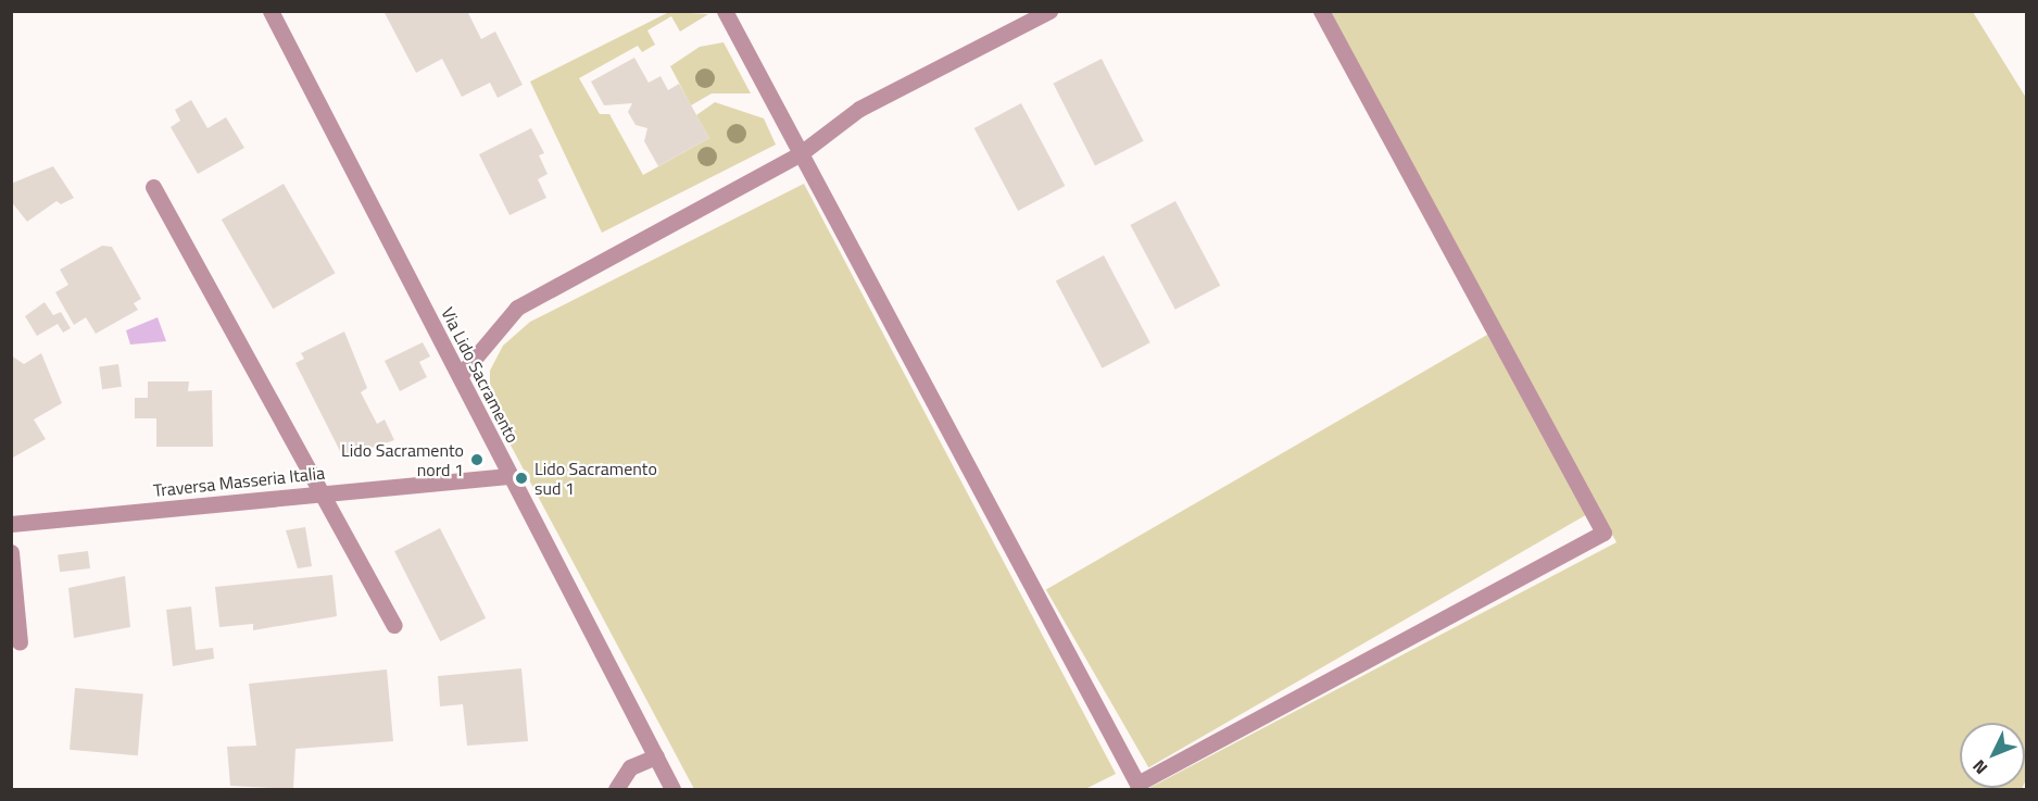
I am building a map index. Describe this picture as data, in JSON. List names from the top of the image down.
{
  "streets": {
    "street": ["Via Lido Sacramento", "Traversa Masseria Italia"]
  },
  "crossings": [
    ["Via Lido Sacramento", "Traversa Masseria Italia"]
  ],
  "places": ["Lido Sacramento nord 1", "Lido Sacramento sud 1"],
  "north": "bottom left"
}
